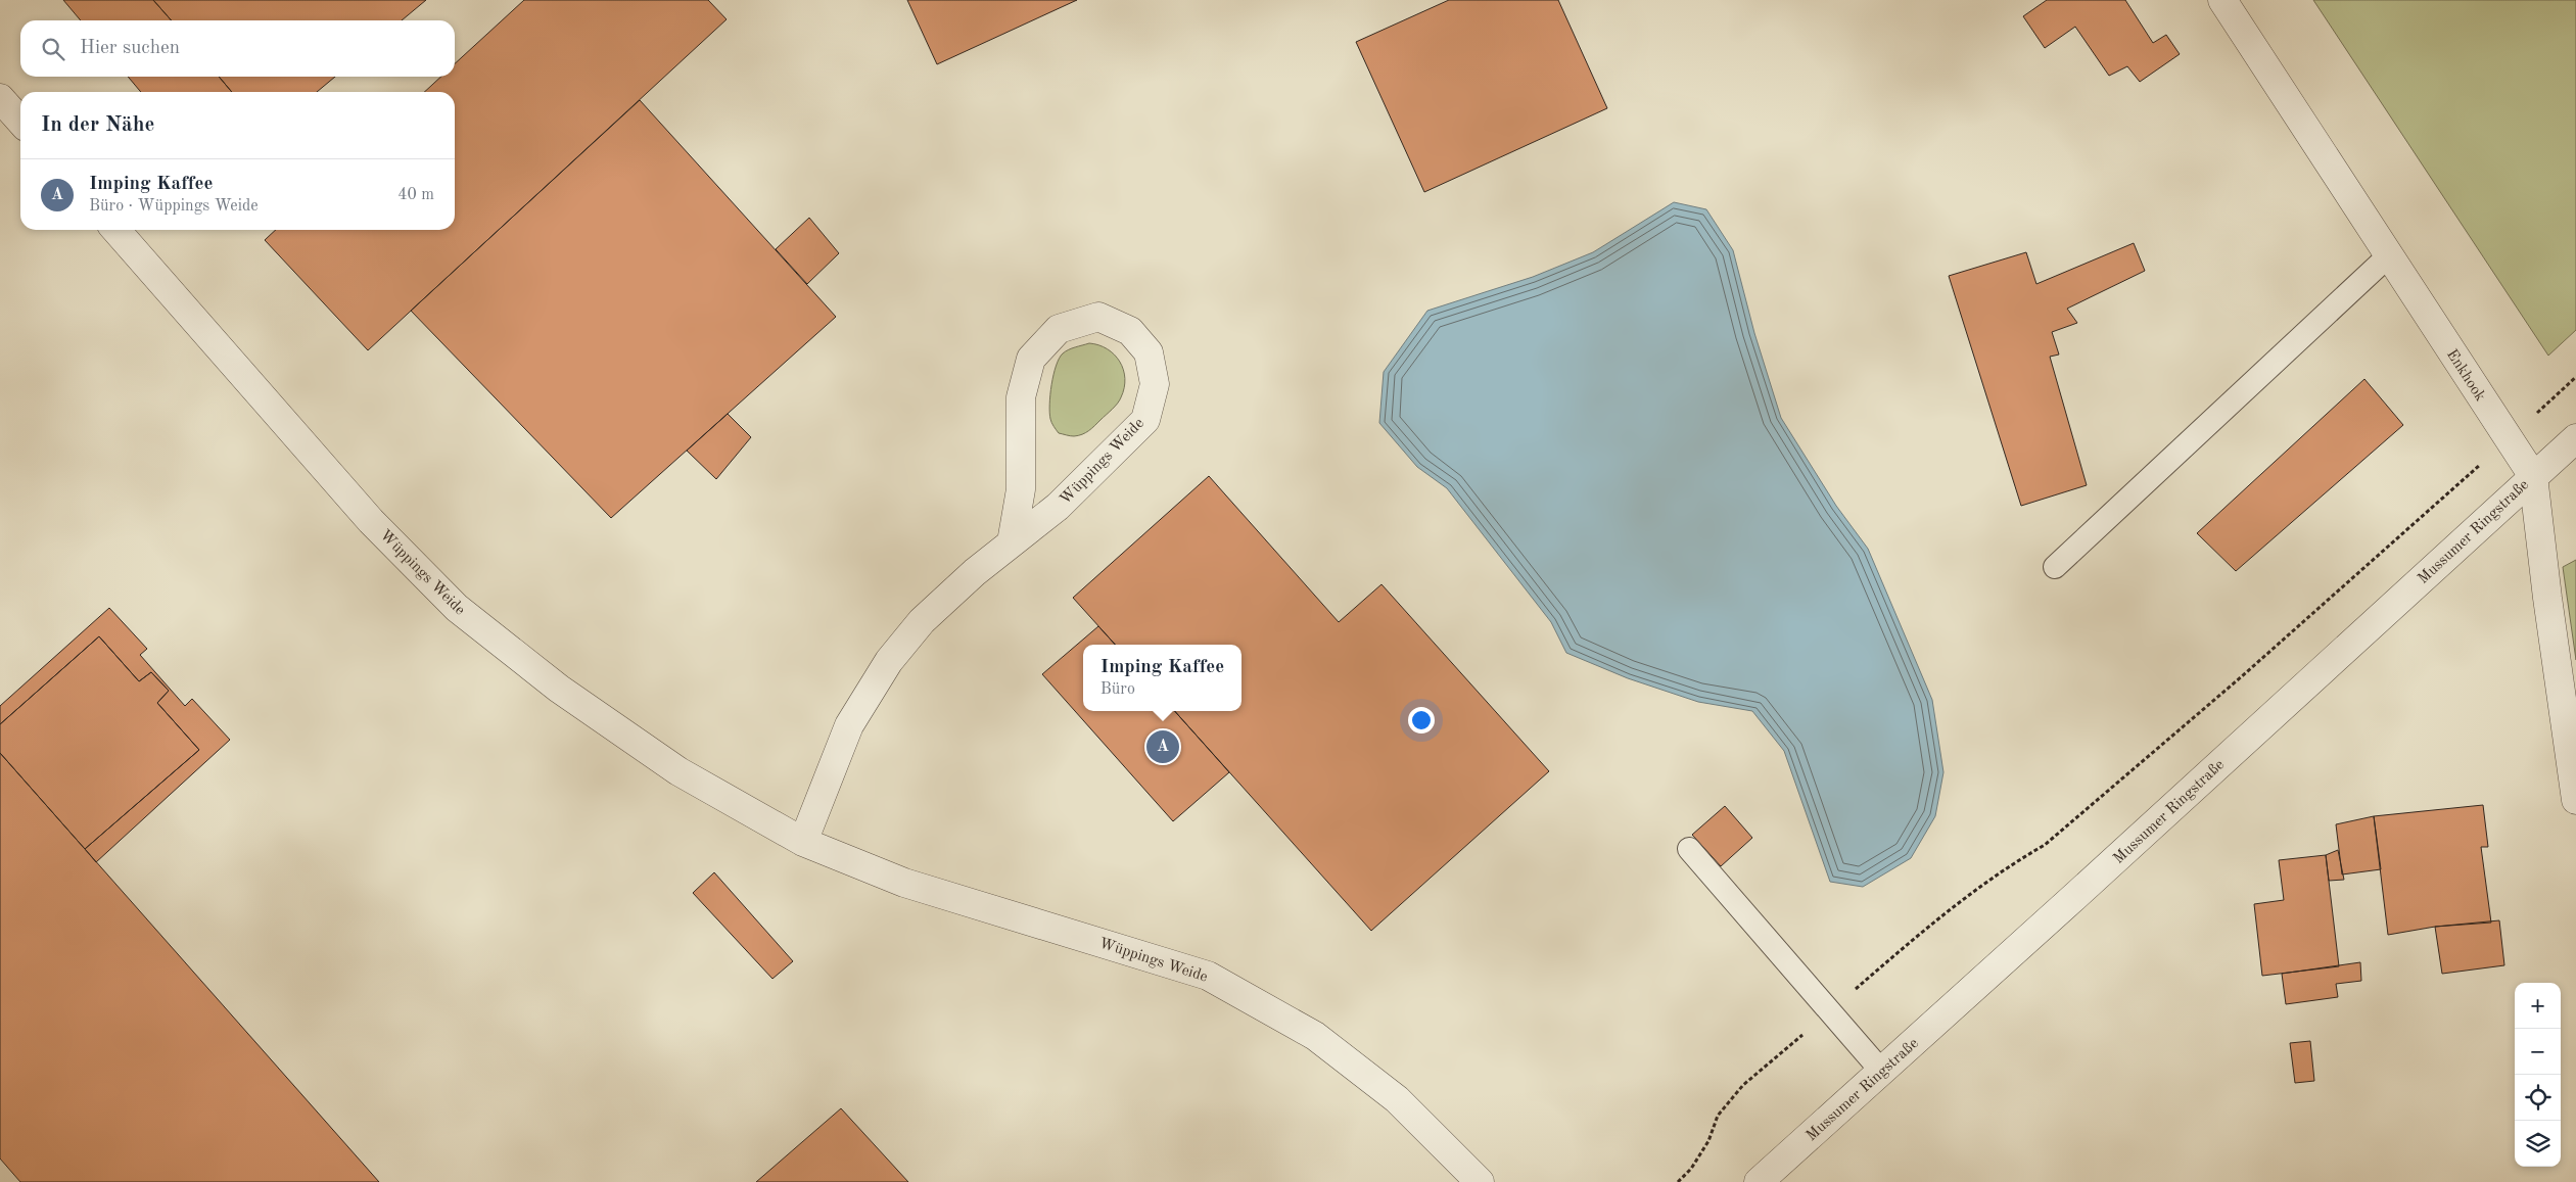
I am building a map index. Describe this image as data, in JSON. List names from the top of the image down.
{
  "streets": {
    "street": ["Enkhook", "Wüppings Weide", "Mussumer Ringstraße"]
  },
  "crossings": [
    ["Enkhook", "Mussumer Ringstraße"]
  ],
  "page": {
    "search": "Hier suchen",
    "heading": "In der Nähe",
    "list": [
      {
        "mark": "A",
        "name": "Imping Kaffee",
        "note": "Büro · Wüppings Weide",
        "value": "40 m"
      }
    ],
    "popup": ["Imping Kaffee", "Büro"],
    "pins": "A",
    "map_buttons": ["+", "−"]
  }
}
